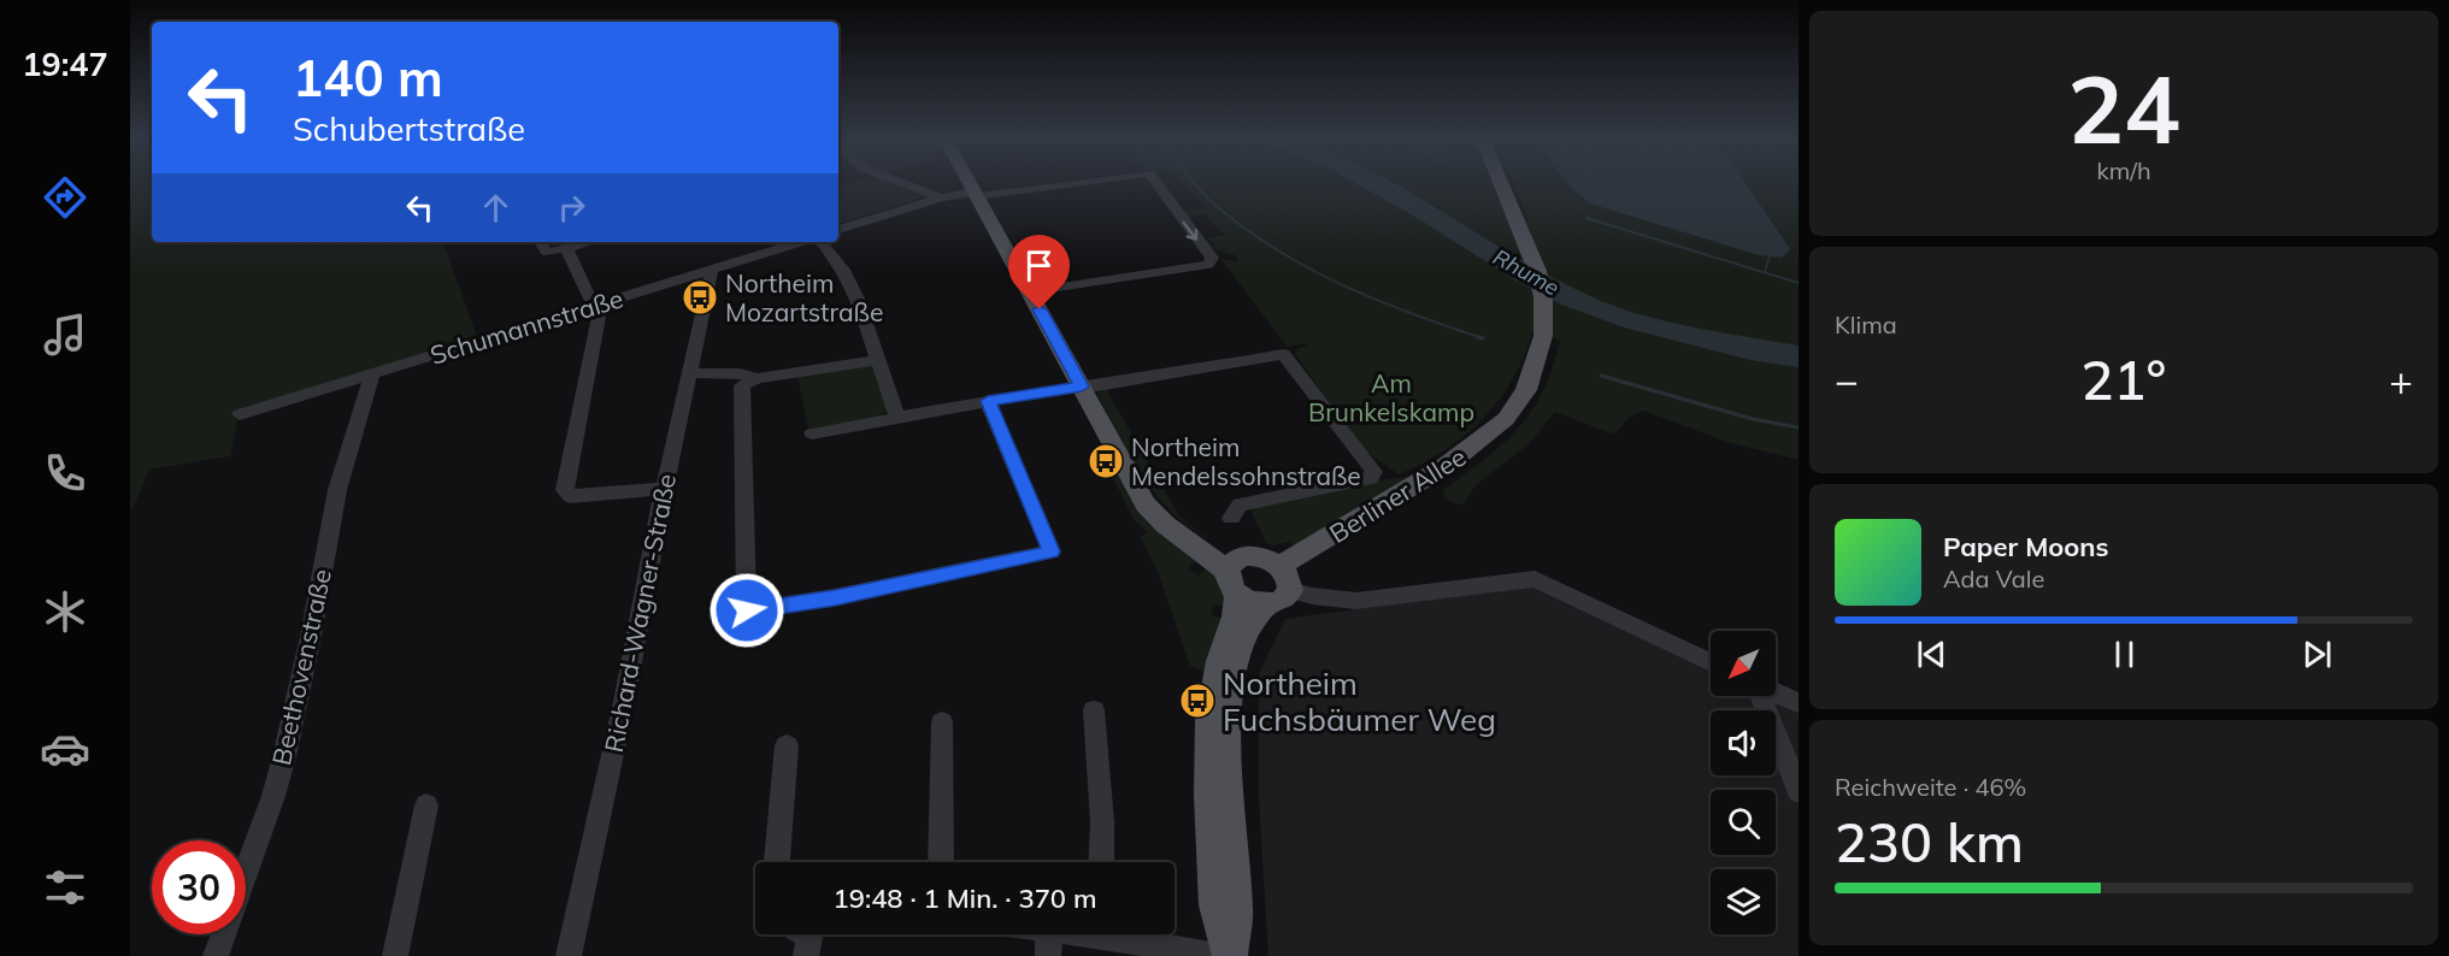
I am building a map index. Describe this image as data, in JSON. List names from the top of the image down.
{
  "streets": {
    "main road": ["Berliner Allee"],
    "street": ["Schumannstraße", "Richard-Wagner-Straße", "Beethovenstraße"]
  },
  "crossings": [
    ["Schumannstraße", "Richard-Wagner-Straße"],
    ["Schumannstraße", "Beethovenstraße"]
  ],
  "water": ["Rhume"],
  "parks": ["Am Brunkelskamp"],
  "places": {
    "bus stop": ["Northeim Mozartstraße", "Northeim Mendelssohnstraße", "Northeim Fuchsbäumer Weg"]
  },
  "north": "bottom left",
  "page": {
    "tabs": "19:47",
    "tile": [
      ["24", "km/h"],
      "Klima",
      ["Reichweite · 46%", "230 km"]
    ],
    "turn": ["140 m", "Schubertstraße"],
    "heat": ["−", "21°", "+"],
    "song": ["Paper Moons", "Ada Vale"],
    "limit": "30",
    "trip": "19:48 · 1 Min. · 370 m"
  }
}
